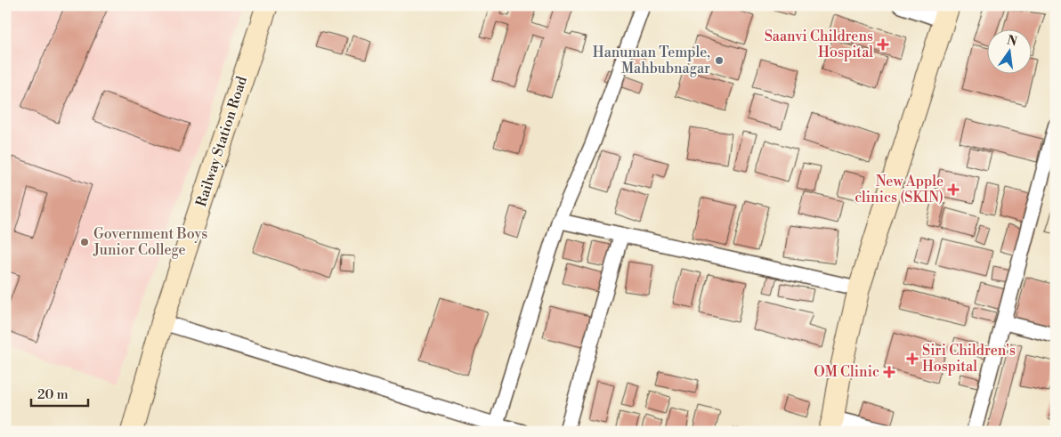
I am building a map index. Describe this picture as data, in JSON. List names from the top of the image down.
{
  "streets": {
    "street": ["Railway Station Road"]
  },
  "places": {
    "health": [
      "Saanvi Childrens Hospital",
      "New Apple clinics (SKIN)",
      "Siri Children's Hospital",
      "OM Clinic"
    ],
    "other": ["Hanuman Temple, Mahbubnagar", "Government Boys Junior College"]
  },
  "scale_bar": "20 m",
  "north": "top"
}
